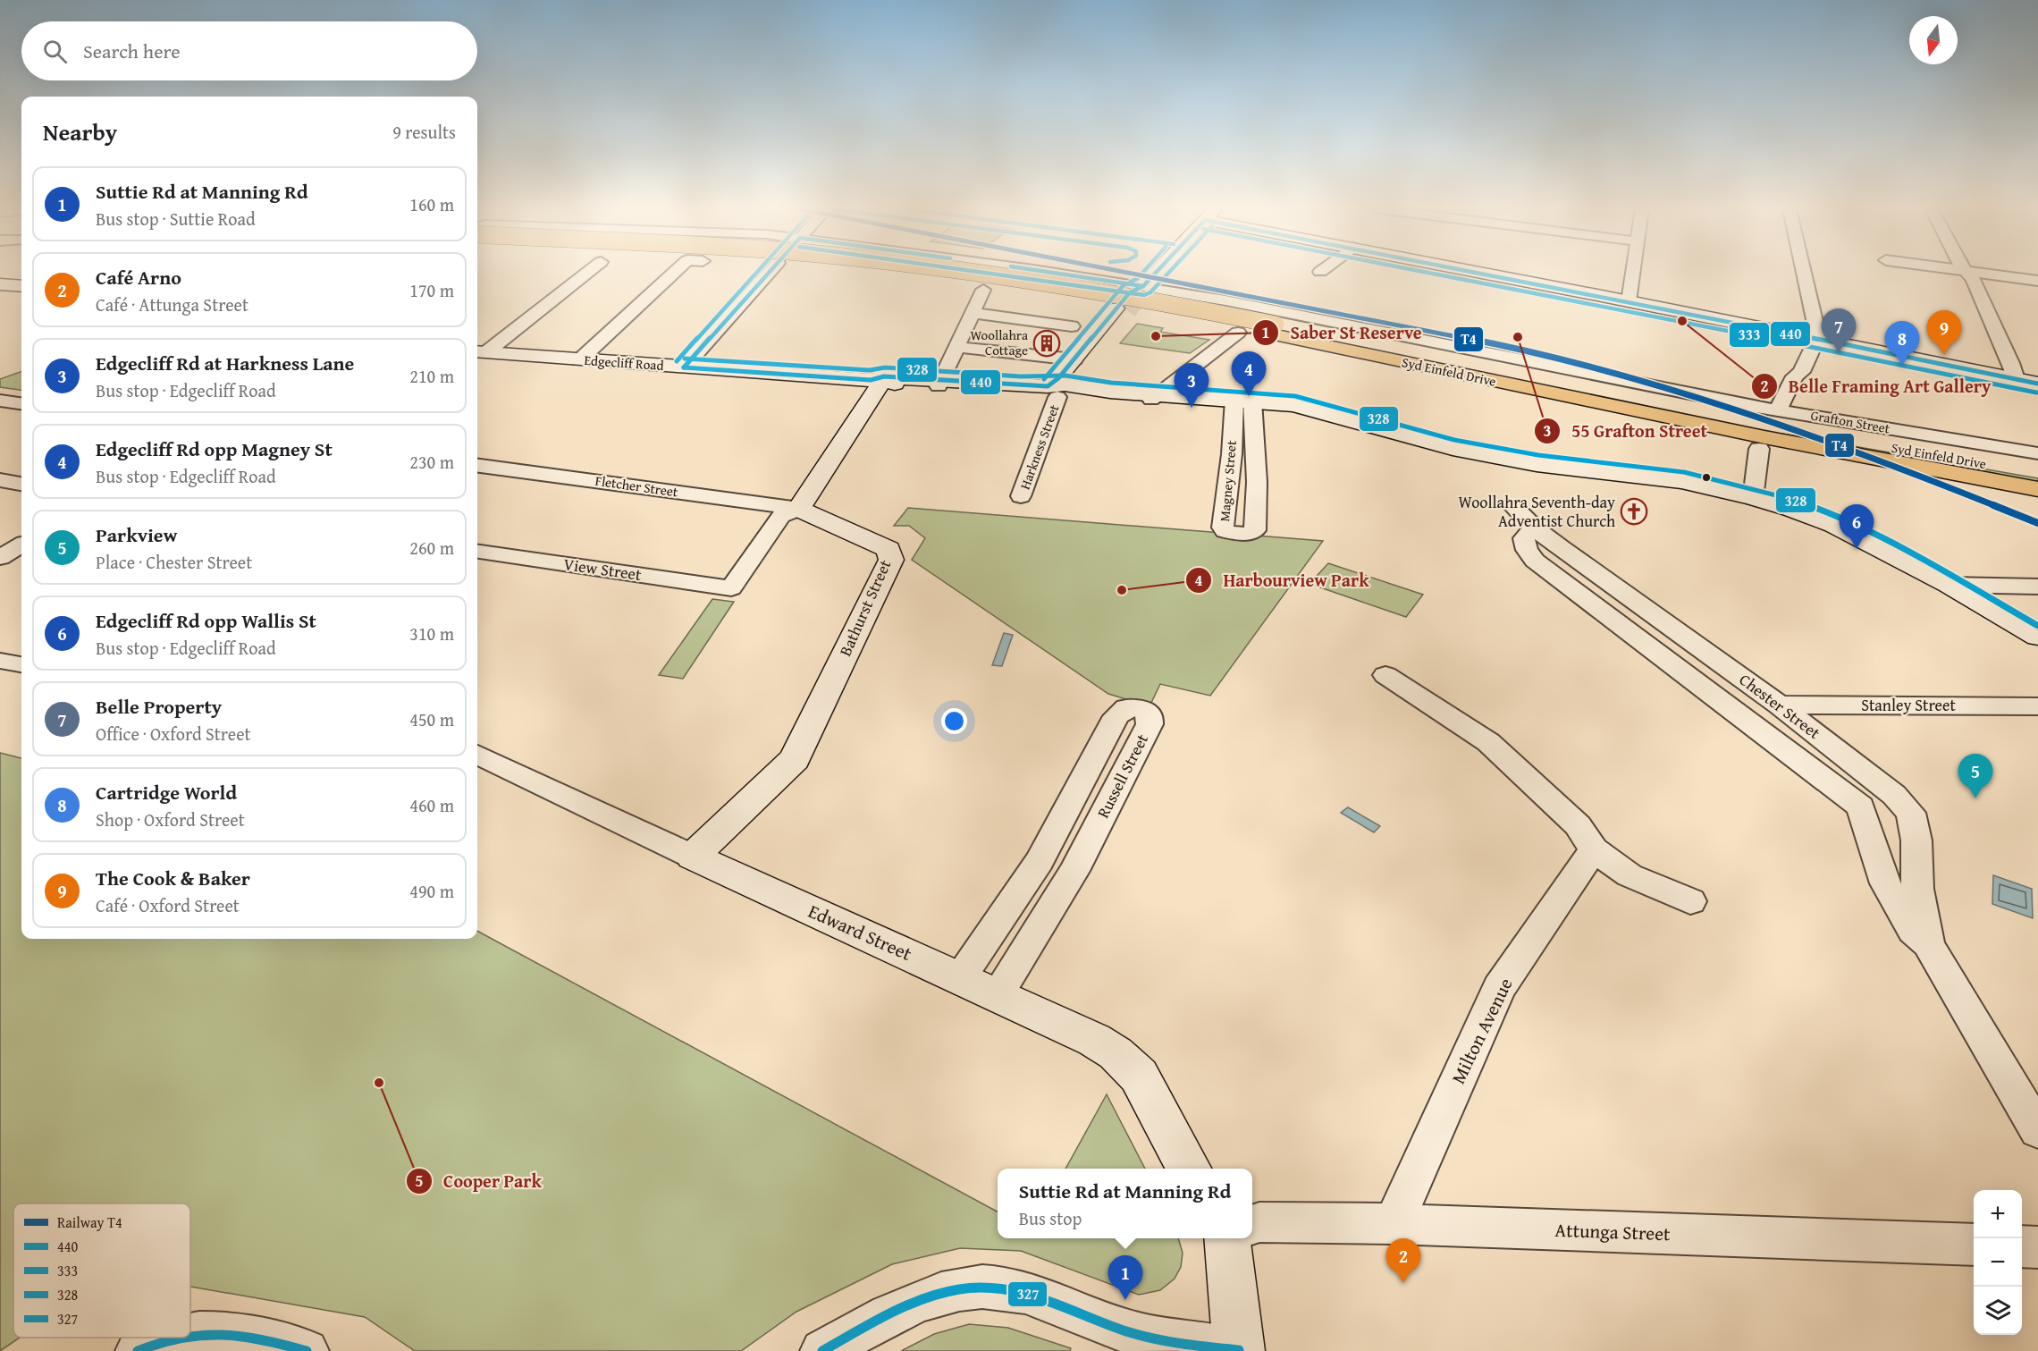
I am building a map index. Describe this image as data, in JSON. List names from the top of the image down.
{
  "streets": {
    "main road": ["Syd Einfeld Drive"],
    "street": [
      "Edgecliff Road",
      "Grafton Street",
      "Harkness Street",
      "Magney Street",
      "Fletcher Street",
      "View Street",
      "Bathurst Street",
      "Stanley Street",
      "Chester Street",
      "Russell Street",
      "Edward Street",
      "Milton Avenue",
      "Attunga Street"
    ]
  },
  "crossings": [
    ["Edgecliff Road", "Harkness Street"],
    ["Edgecliff Road", "Magney Street"],
    ["Syd Einfeld Drive", "Grafton Street"],
    ["Fletcher Street", "View Street"],
    ["Fletcher Street", "Bathurst Street"],
    ["View Street", "Bathurst Street"],
    ["Bathurst Street", "Edward Street"],
    ["Stanley Street", "Chester Street"],
    ["Russell Street", "Edward Street"],
    ["Milton Avenue", "Attunga Street"]
  ],
  "places": {
    "other": [
      "Belle Framing Art Gallery",
      "Saber St Reserve",
      "55 Grafton Street",
      "Harbourview Park",
      "Cooper Park"
    ],
    "building": ["Woollahra Cottage"],
    "church": ["Woollahra Seventh-day Adventist Church"]
  },
  "lines": [
    "rail line T4",
    "transit line 440",
    "transit line 333",
    "transit line 328",
    "transit line 327"
  ],
  "legend": [
    "Railway T4",
    "440",
    "333",
    "328",
    "327"
  ],
  "north": "bottom",
  "page": {
    "search": "Search here",
    "heading": ["Nearby", "9 results"],
    "list": [
      {
        "mark": "1",
        "name": "Suttie Rd at Manning Rd",
        "note": "Bus stop · Suttie Road",
        "value": "160 m"
      },
      {
        "mark": "2",
        "name": "Café Arno",
        "note": "Café · Attunga Street",
        "value": "170 m"
      },
      {
        "mark": "3",
        "name": "Edgecliff Rd at Harkness Lane",
        "note": "Bus stop · Edgecliff Road",
        "value": "210 m"
      },
      {
        "mark": "4",
        "name": "Edgecliff Rd opp Magney St",
        "note": "Bus stop · Edgecliff Road",
        "value": "230 m"
      },
      {
        "mark": "5",
        "name": "Parkview",
        "note": "Place · Chester Street",
        "value": "260 m"
      },
      {
        "mark": "6",
        "name": "Edgecliff Rd opp Wallis St",
        "note": "Bus stop · Edgecliff Road",
        "value": "310 m"
      },
      {
        "mark": "7",
        "name": "Belle Property",
        "note": "Office · Oxford Street",
        "value": "450 m"
      },
      {
        "mark": "8",
        "name": "Cartridge World",
        "note": "Shop · Oxford Street",
        "value": "460 m"
      },
      {
        "mark": "9",
        "name": "The Cook & Baker",
        "note": "Café · Oxford Street",
        "value": "490 m"
      }
    ],
    "pins": [
      "7",
      "9",
      "8",
      "4",
      "3",
      "6",
      "5",
      "2",
      "1"
    ],
    "popup": ["Suttie Rd at Manning Rd", "Bus stop"],
    "map_buttons": ["+", "−"]
  }
}
